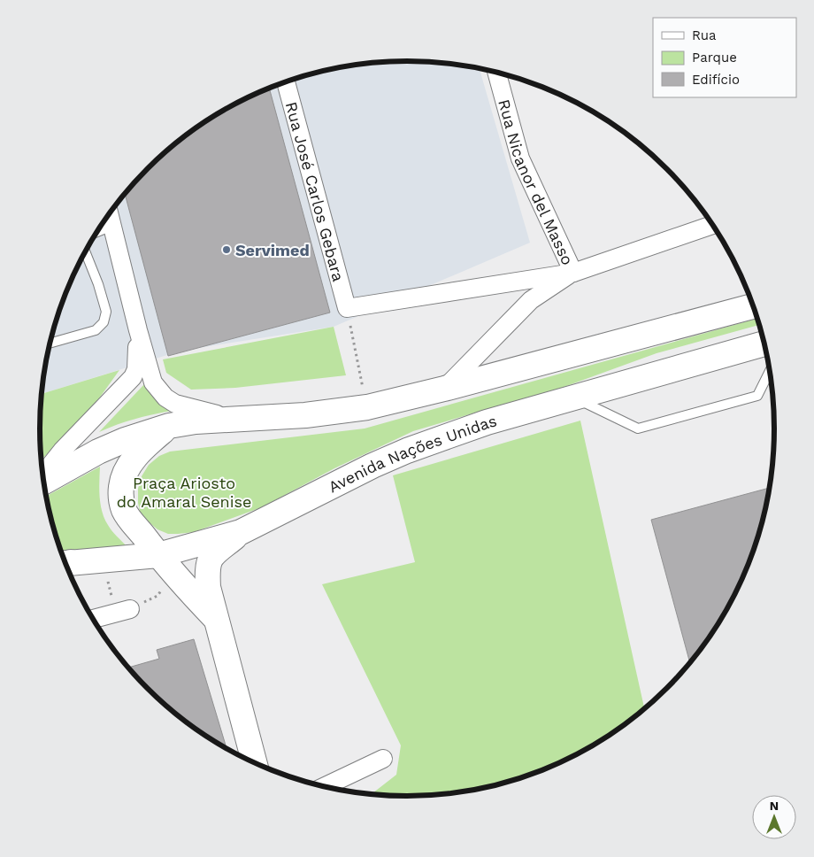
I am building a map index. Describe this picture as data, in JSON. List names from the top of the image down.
{
  "streets": {
    "main road": ["Avenida Nações Unidas"],
    "street": ["Rua Nicanor del Masso", "Rua José Carlos Gebara"]
  },
  "parks": ["Praça Ariosto do Amaral Senise"],
  "places": ["Servimed"],
  "legend": ["Rua", "Parque", "Edifício"],
  "north": "top"
}
